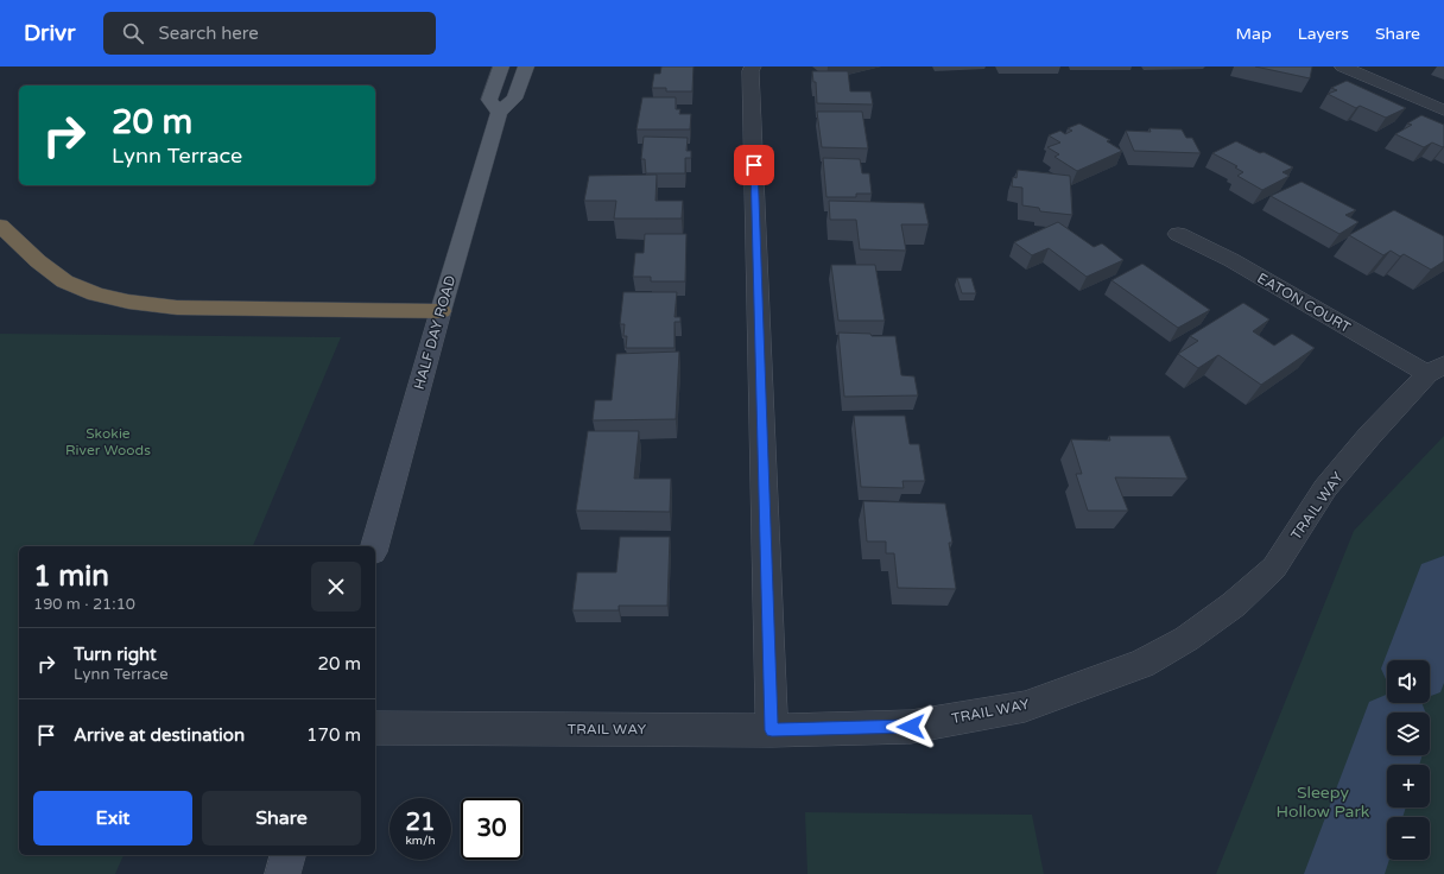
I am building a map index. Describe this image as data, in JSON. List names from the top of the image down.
{
  "streets": {
    "main road": ["HALF DAY ROAD"],
    "street": ["EATON COURT", "TRAIL WAY"]
  },
  "crossings": [
    ["EATON COURT", "TRAIL WAY"]
  ],
  "parks": ["Skokie River Woods", "Sleepy Hollow Park"],
  "page": {
    "header": "Drivr",
    "search": "Search here",
    "nav": ["Map", "Layers", "Share"],
    "turn": ["20 m", "Lynn Terrace"],
    "heading": ["1 min", "190 m · 21:10"],
    "list": [
      {
        "name": "Turn right",
        "note": "Lynn Terrace",
        "value": "20 m"
      },
      {
        "name": "Arrive at destination",
        "value": "170 m"
      }
    ],
    "map_buttons": ["+", "−"],
    "buttons": ["Exit", "Share"],
    "speed": "21 km/h",
    "limit": "30"
  }
}
